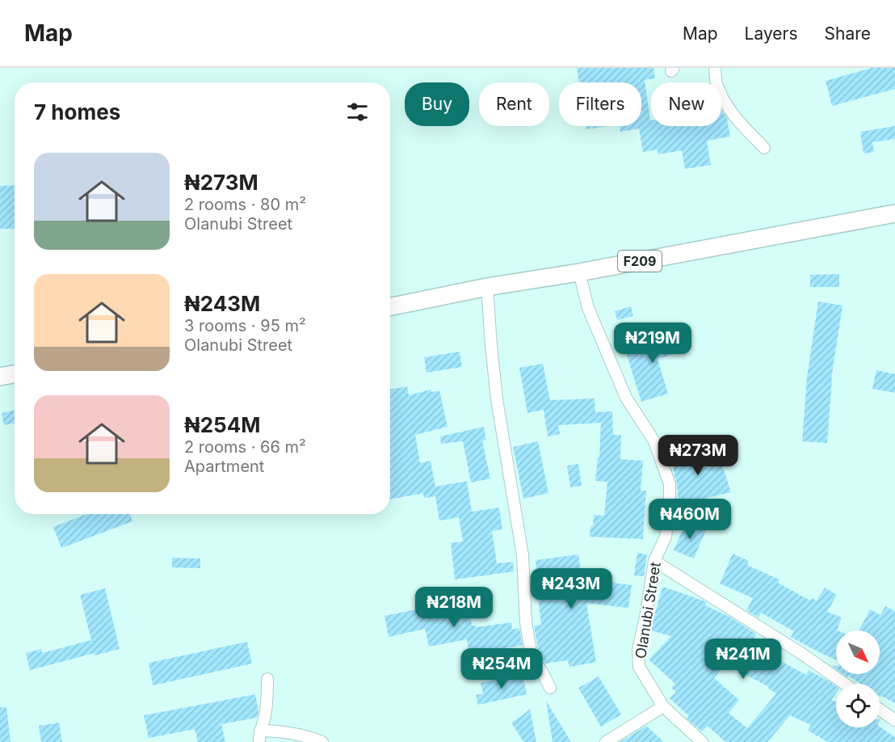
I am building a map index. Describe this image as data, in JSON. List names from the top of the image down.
{
  "streets": {
    "main road": ["F209"],
    "street": ["Olanubi Street"]
  },
  "crossings": [
    ["F209", "Olanubi Street"]
  ],
  "north": "bottom right",
  "page": {
    "header": "Map",
    "nav": ["Map", "Layers", "Share"],
    "chip": [
      "Buy",
      "Rent",
      "Filters",
      "New"
    ],
    "heading": "7 homes",
    "list": [
      {
        "name": "₦273M",
        "note": "2 rooms · 80 m² · Olanubi Street"
      },
      {
        "name": "₦243M",
        "note": "3 rooms · 95 m² · Olanubi Street"
      },
      {
        "name": "₦254M",
        "note": "2 rooms · 66 m² · Apartment"
      }
    ],
    "price": [
      "₦219M",
      "₦273M",
      "₦460M",
      "₦243M",
      "₦218M",
      "₦241M",
      "₦254M"
    ]
  }
}
